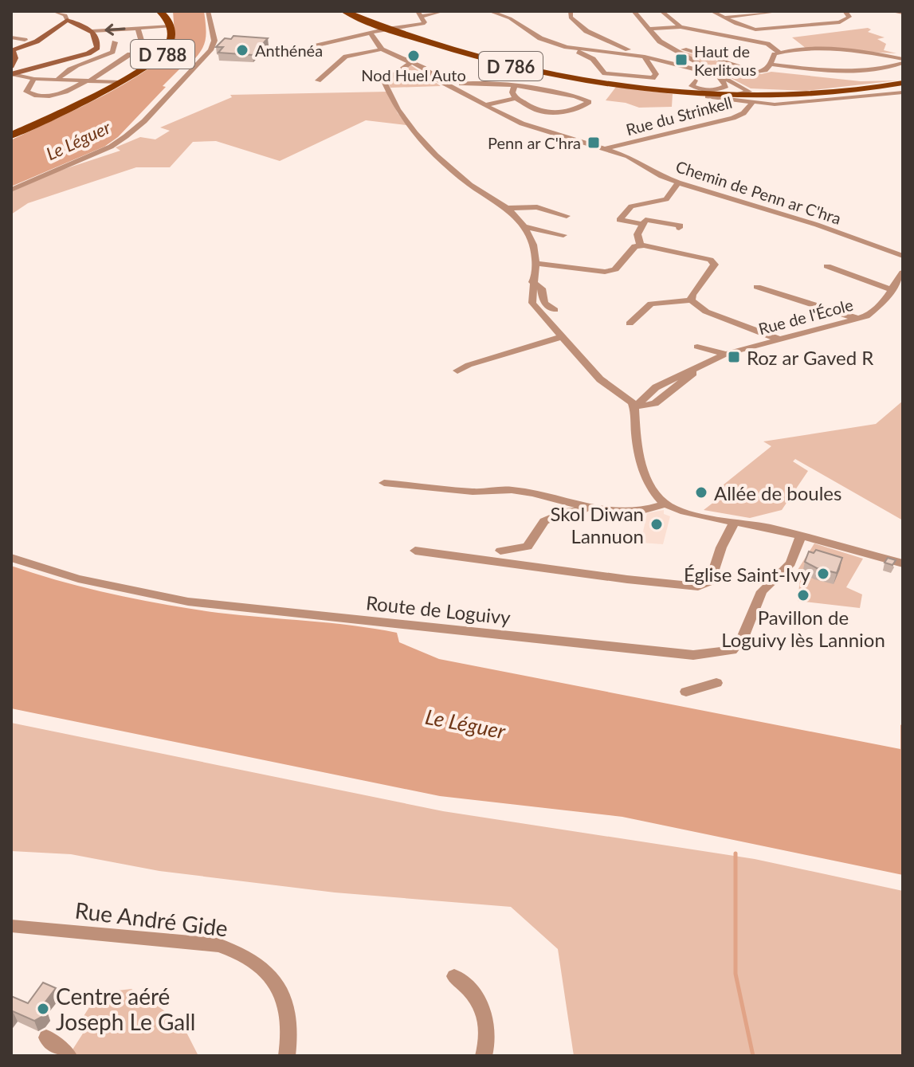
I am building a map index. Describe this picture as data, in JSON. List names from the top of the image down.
{
  "streets": {
    "main road": ["D 788", "D 786"],
    "street": [
      "Rue du Strinkell",
      "Chemin de Penn ar C'hra",
      "Rue de l'École",
      "Route de Loguivy",
      "Rue André Gide"
    ]
  },
  "crossings": [
    ["Rue du Strinkell", "Chemin de Penn ar C'hra"]
  ],
  "water": ["Le Léguer"],
  "places": {
    "other": [
      "Anthénéa",
      "Nod Huel Auto",
      "Allée de boules",
      "Skol Diwan Lannuon",
      "Église Saint-Ivy",
      "Pavillon de Loguivy lès Lannion",
      "Centre aéré Joseph Le Gall"
    ],
    "transit": ["Haut de Kerlitous", "Penn ar C'hra", "Roz ar Gaved R"]
  }
}
